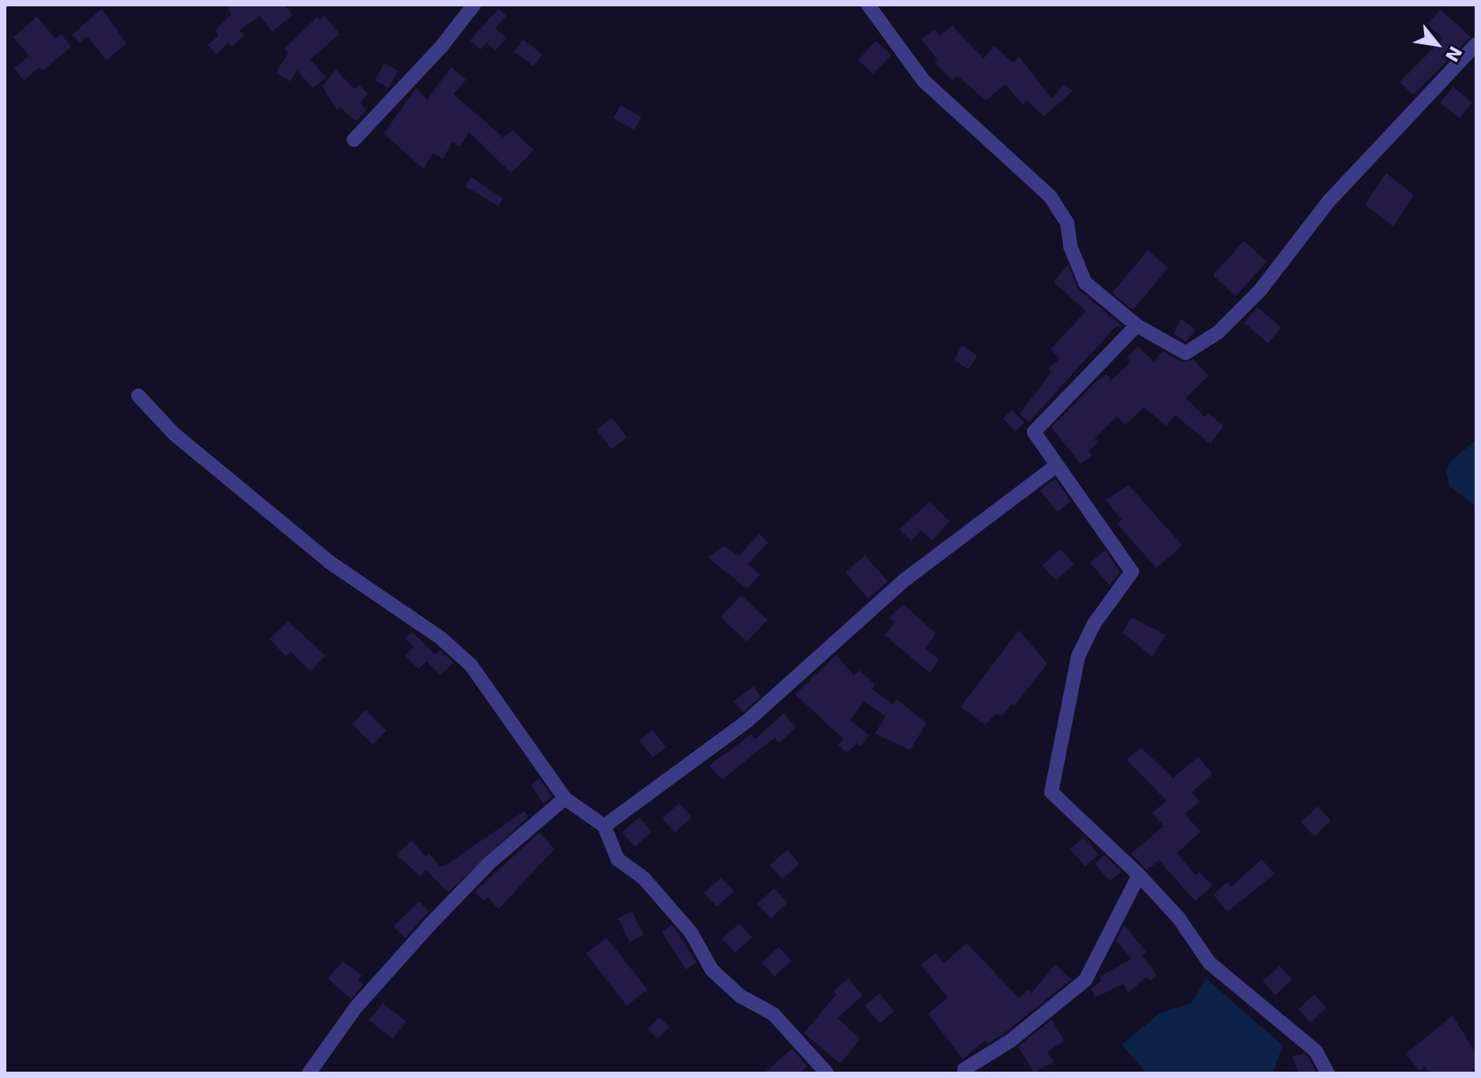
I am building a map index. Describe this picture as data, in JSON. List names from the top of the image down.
{
  "north": "bottom right"
}
